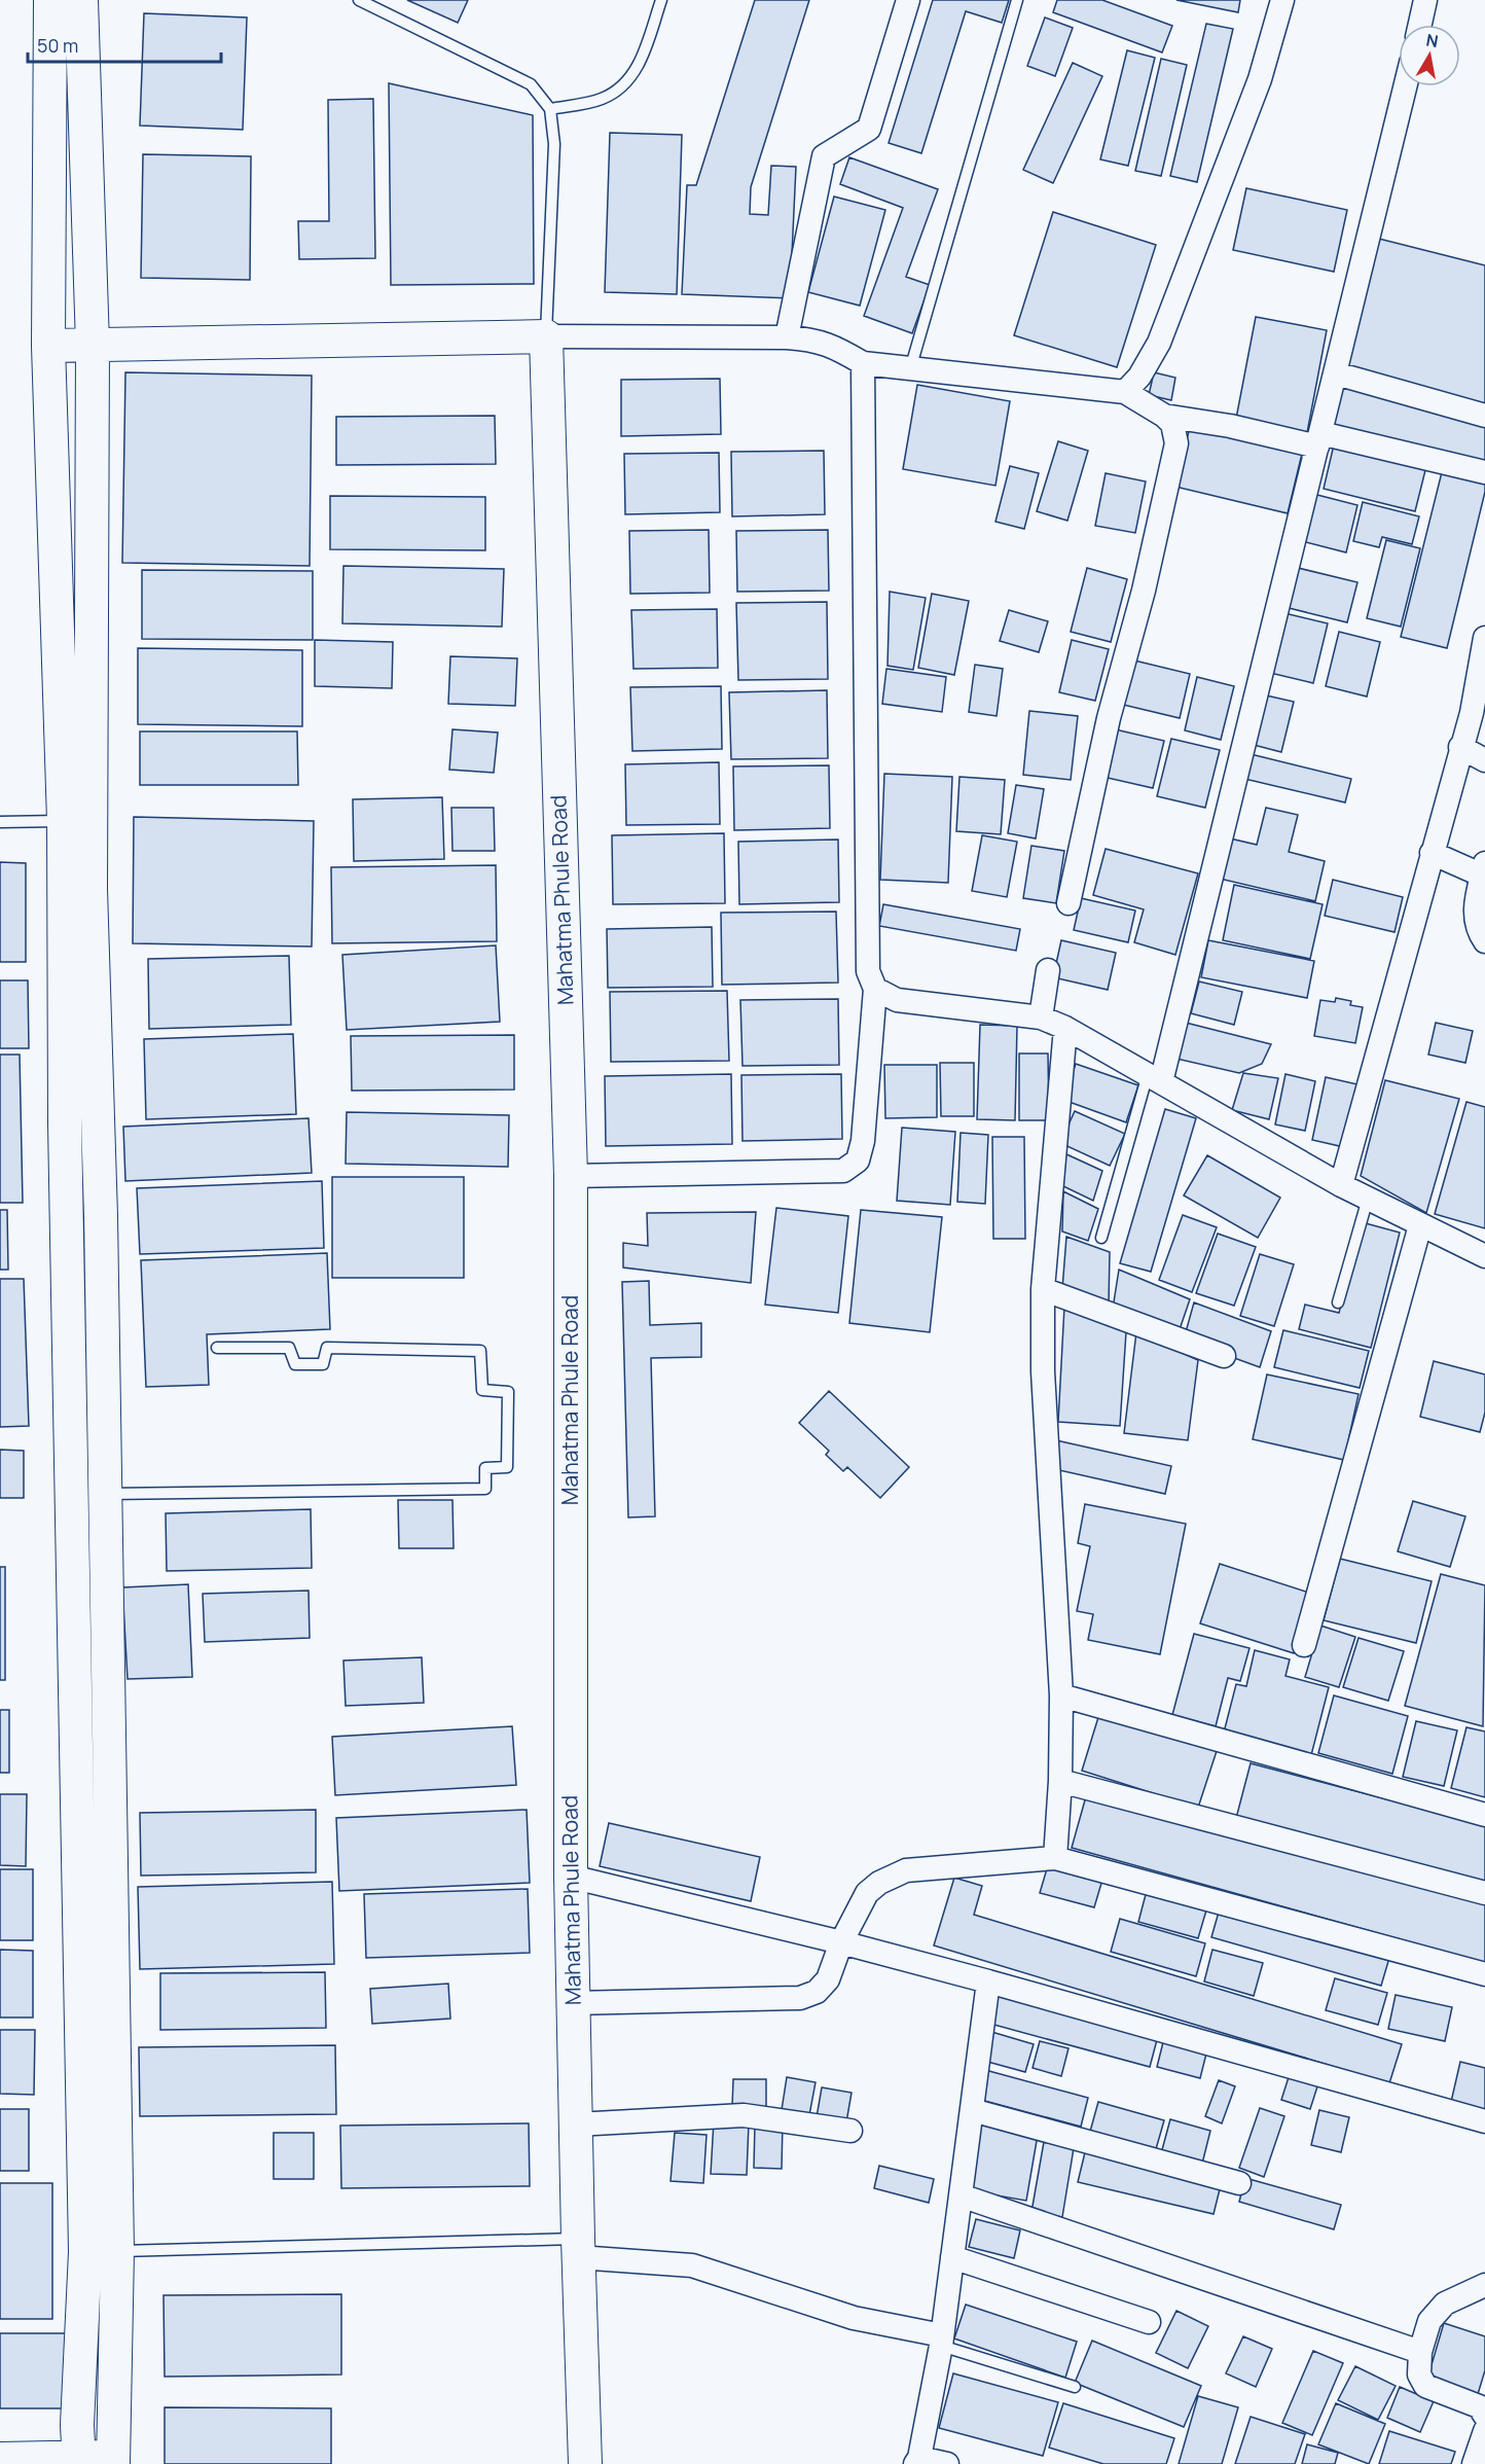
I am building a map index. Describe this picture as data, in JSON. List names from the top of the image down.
{
  "streets": {
    "street": ["Mahatma Phule Road"]
  },
  "scale_bar": "50 m",
  "north": "top"
}
